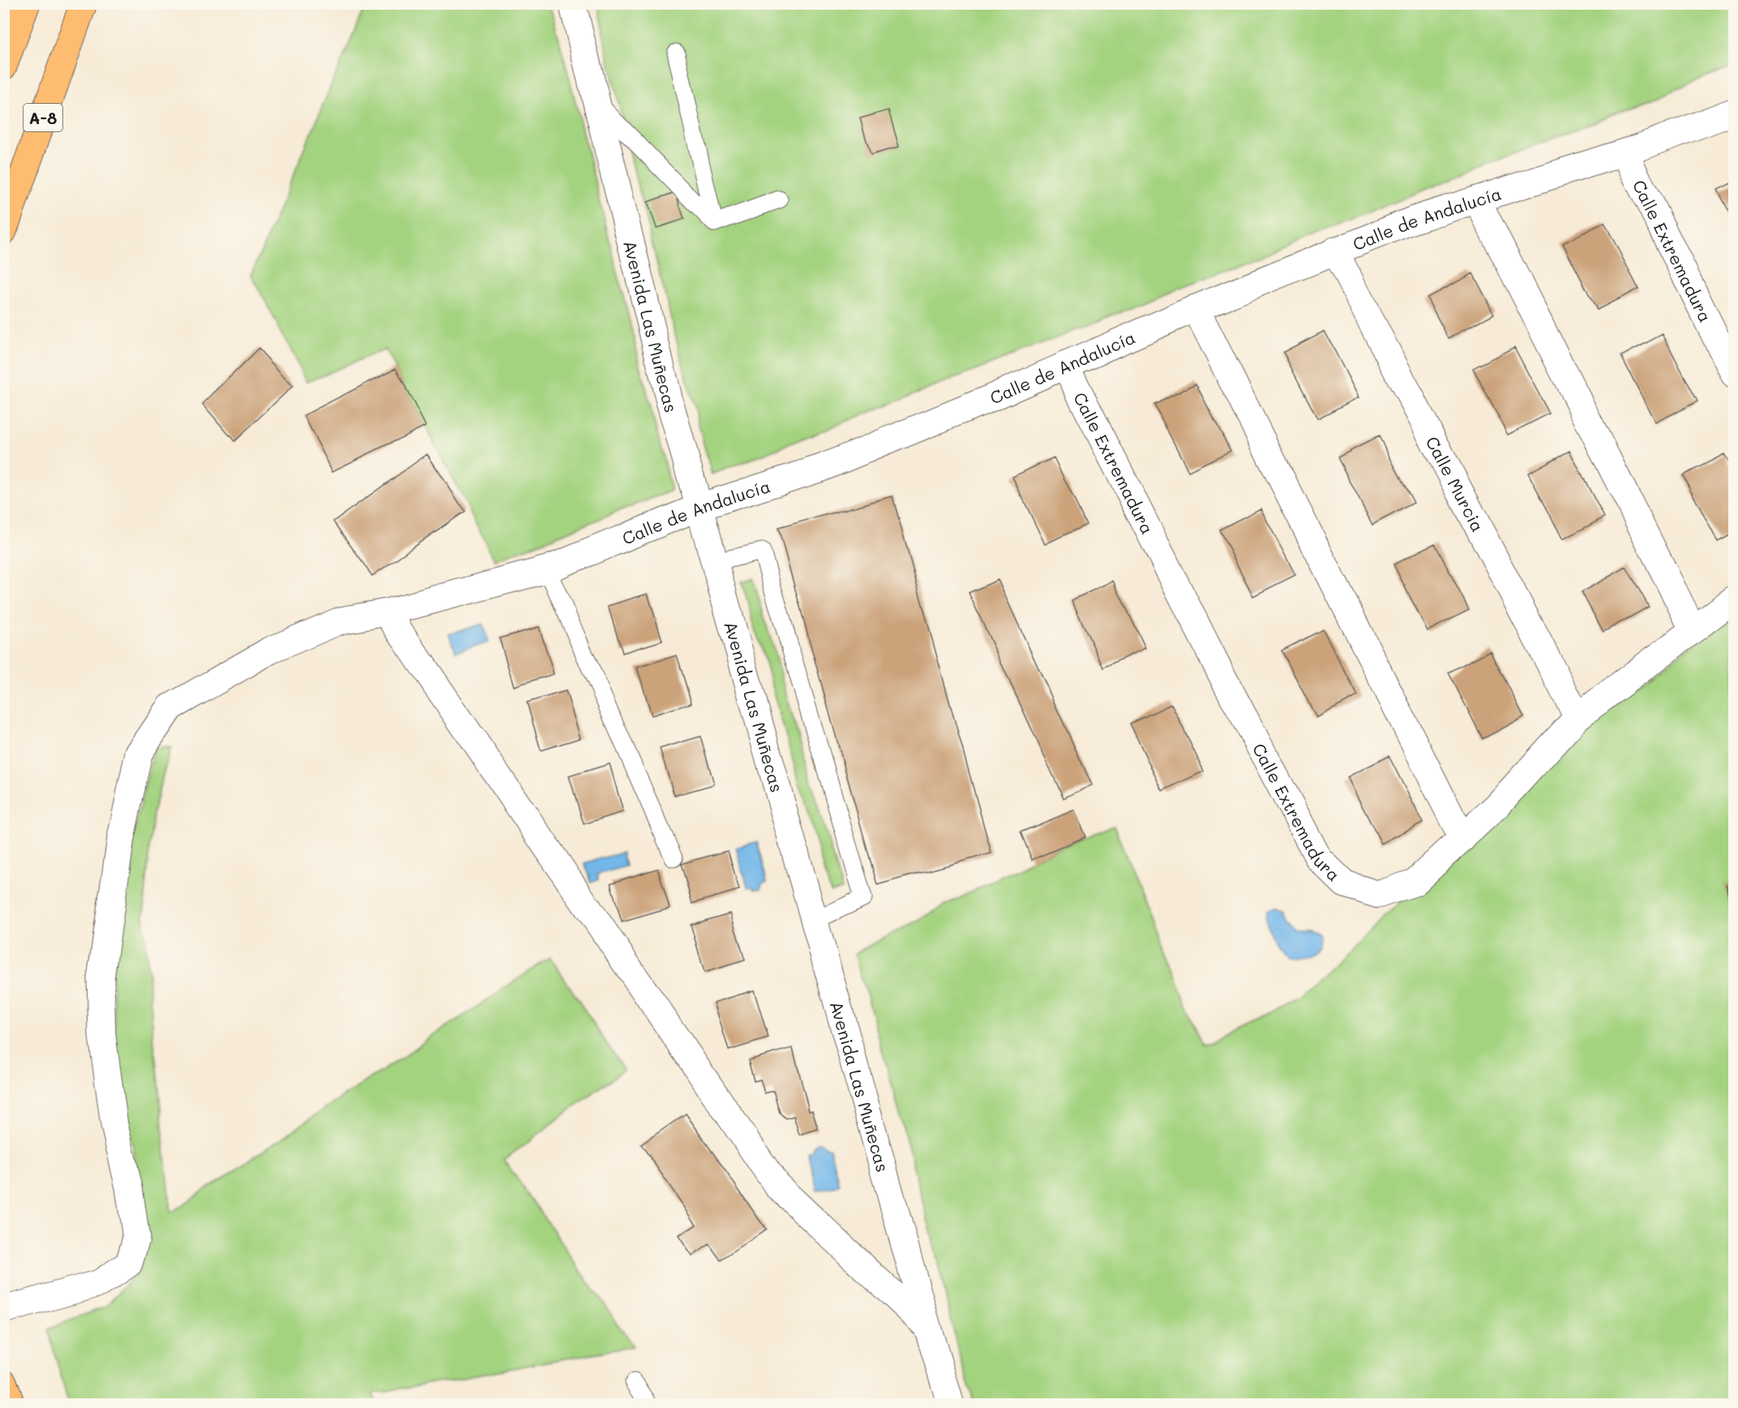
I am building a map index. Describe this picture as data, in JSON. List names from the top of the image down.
{
  "streets": {
    "highway": ["A-8"],
    "street": [
      "Calle de Andalucía",
      "Calle Extremadura",
      "Avenida Las Muñecas",
      "Calle Murcia"
    ]
  },
  "crossings": [
    ["Calle de Andalucía", "Calle Extremadura"],
    ["Calle de Andalucía", "Avenida Las Muñecas"],
    ["Calle de Andalucía", "Calle Murcia"],
    ["Calle Extremadura", "Calle Murcia"]
  ]
}
